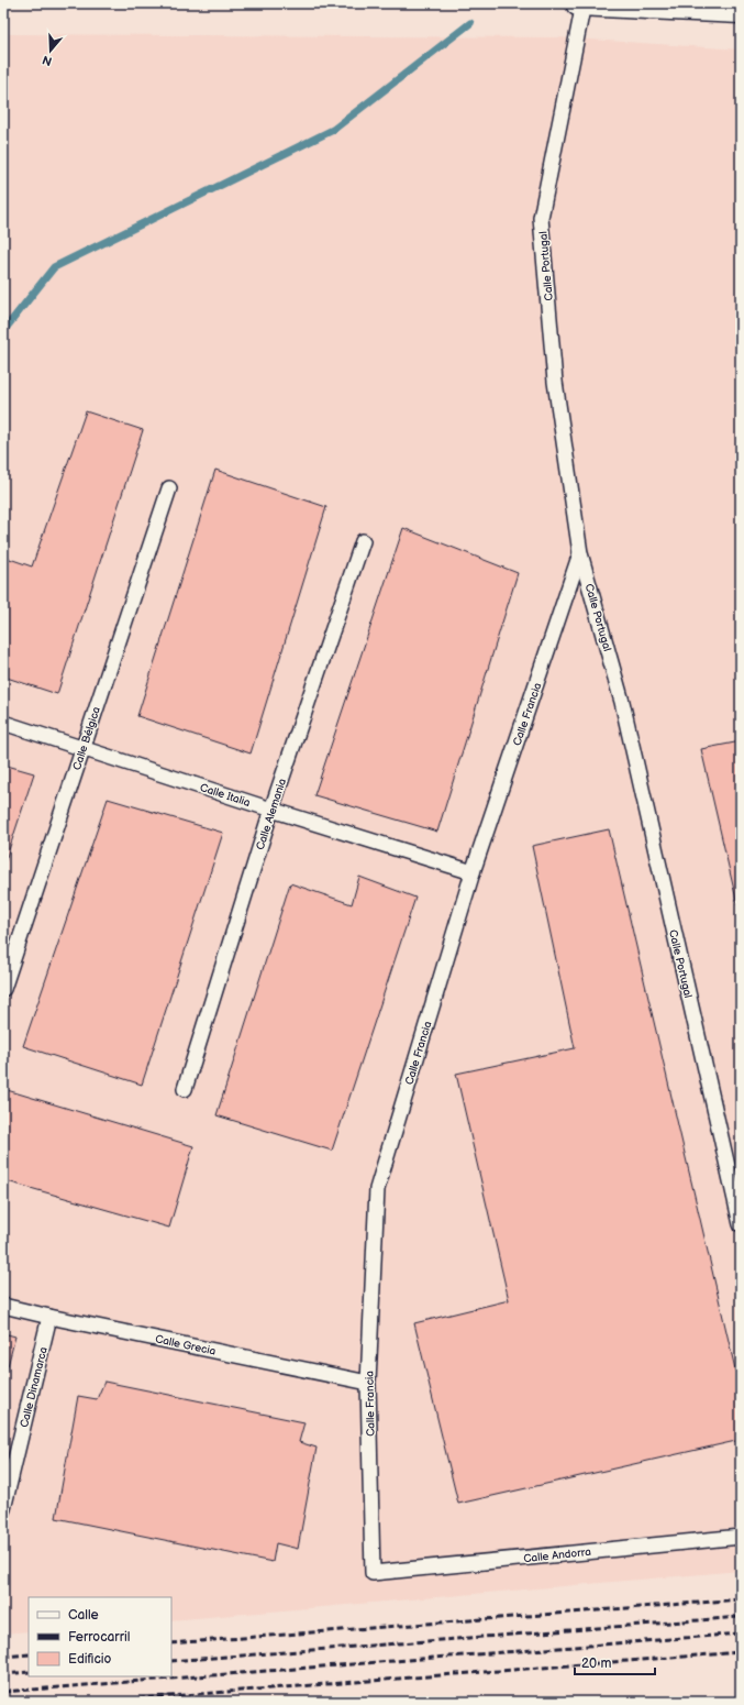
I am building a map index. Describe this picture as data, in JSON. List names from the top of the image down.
{
  "streets": {
    "lane": [
      "Calle Portugal",
      "Calle Francia",
      "Calle Bélgica",
      "Calle Italia",
      "Calle Alemania",
      "Calle Grecia",
      "Calle Dinamarca",
      "Calle Andorra"
    ]
  },
  "crossings": [
    ["Calle Portugal", "Calle Francia"],
    ["Calle Francia", "Calle Italia"],
    ["Calle Francia", "Calle Grecia"],
    ["Calle Francia", "Calle Andorra"],
    ["Calle Bélgica", "Calle Italia"],
    ["Calle Italia", "Calle Alemania"],
    ["Calle Grecia", "Calle Dinamarca"]
  ],
  "legend": ["Calle", "Ferrocarril", "Edificio"],
  "scale_bar": "20 m",
  "north": "bottom"
}
